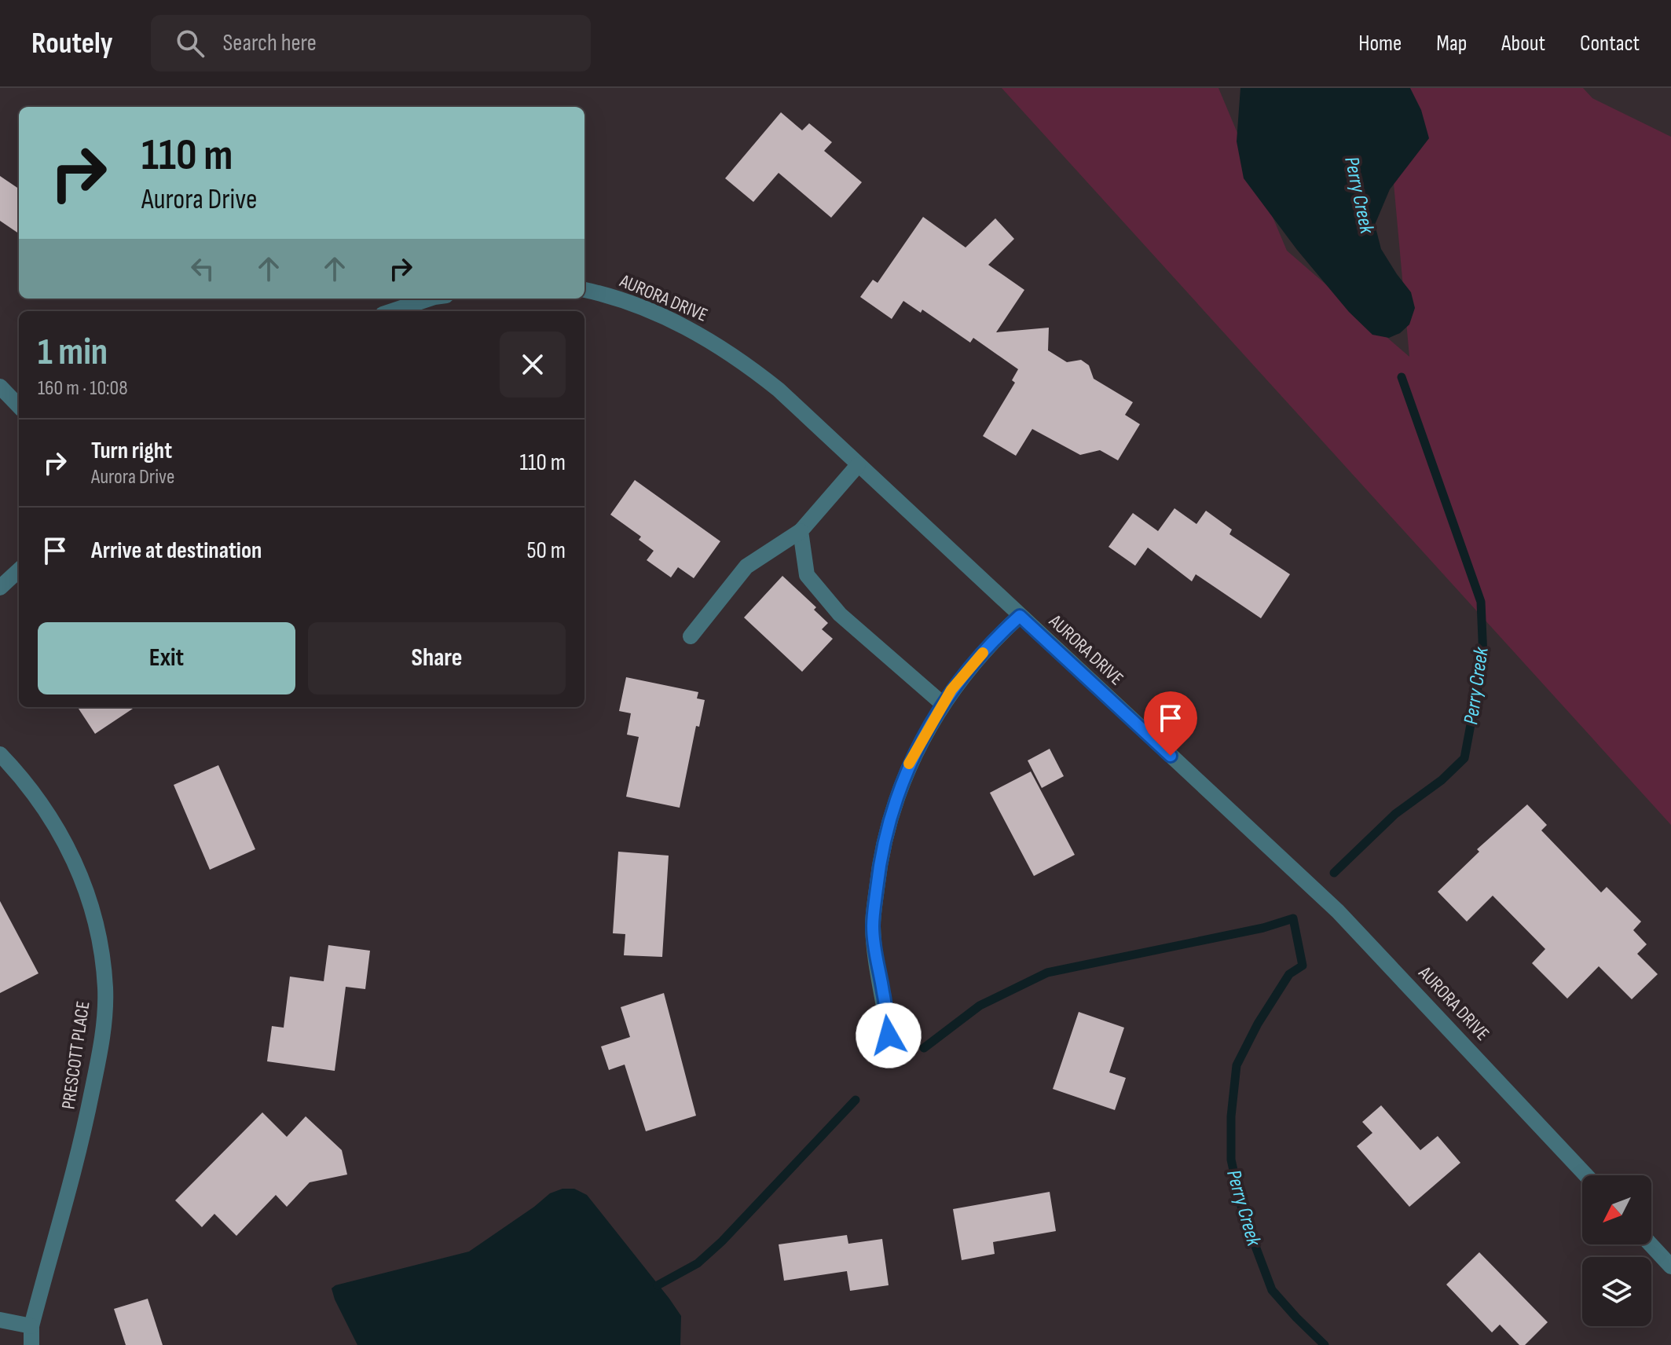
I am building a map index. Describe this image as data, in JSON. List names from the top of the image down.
{
  "streets": {
    "street": ["AURORA DRIVE", "PRESCOTT PLACE"]
  },
  "water": ["Perry Creek"],
  "north": "bottom left",
  "page": {
    "header": "Routely",
    "search": "Search here",
    "nav": [
      "Home",
      "Map",
      "About",
      "Contact"
    ],
    "turn": ["110 m", "Aurora Drive"],
    "heading": ["1 min", "160 m · 10:08"],
    "list": [
      {
        "name": "Turn right",
        "note": "Aurora Drive",
        "value": "110 m"
      },
      {
        "name": "Arrive at destination",
        "value": "50 m"
      }
    ],
    "buttons": ["Exit", "Share"]
  }
}
